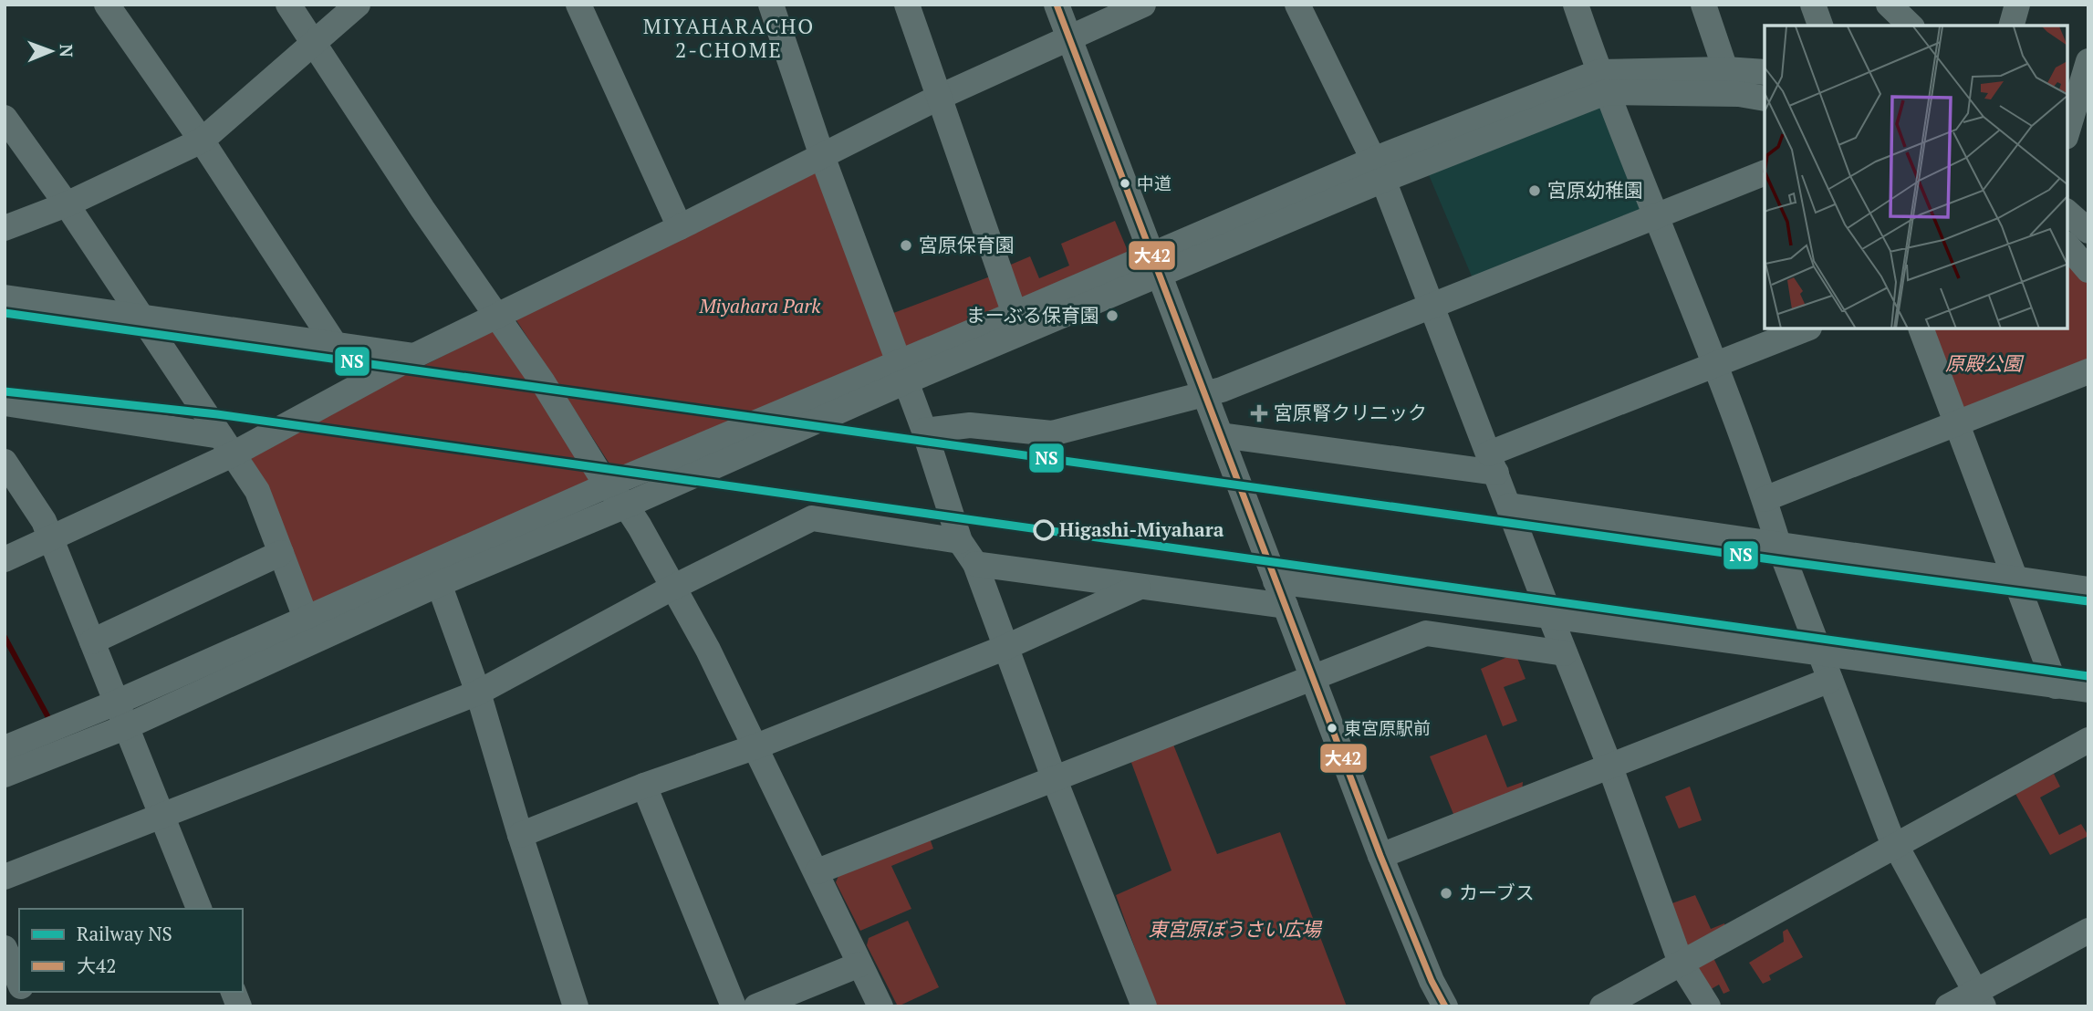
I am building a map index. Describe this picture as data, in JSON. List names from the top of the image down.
{
  "districts": ["MIYAHARACHO 2-CHOME"],
  "parks": ["Miyahara Park", "原殿公園", "東宮原ぼうさい広場"],
  "places": {
    "other": [
      "中道",
      "宮原幼稚園",
      "宮原保育園",
      "まーぶる保育園",
      "Higashi-Miyahara",
      "東宮原駅前",
      "カーブス"
    ],
    "health": ["宮原腎クリニック"]
  },
  "lines": ["transit line 大42", "rail line NS"],
  "legend": ["Railway NS", "大42"],
  "north": "right"
}
